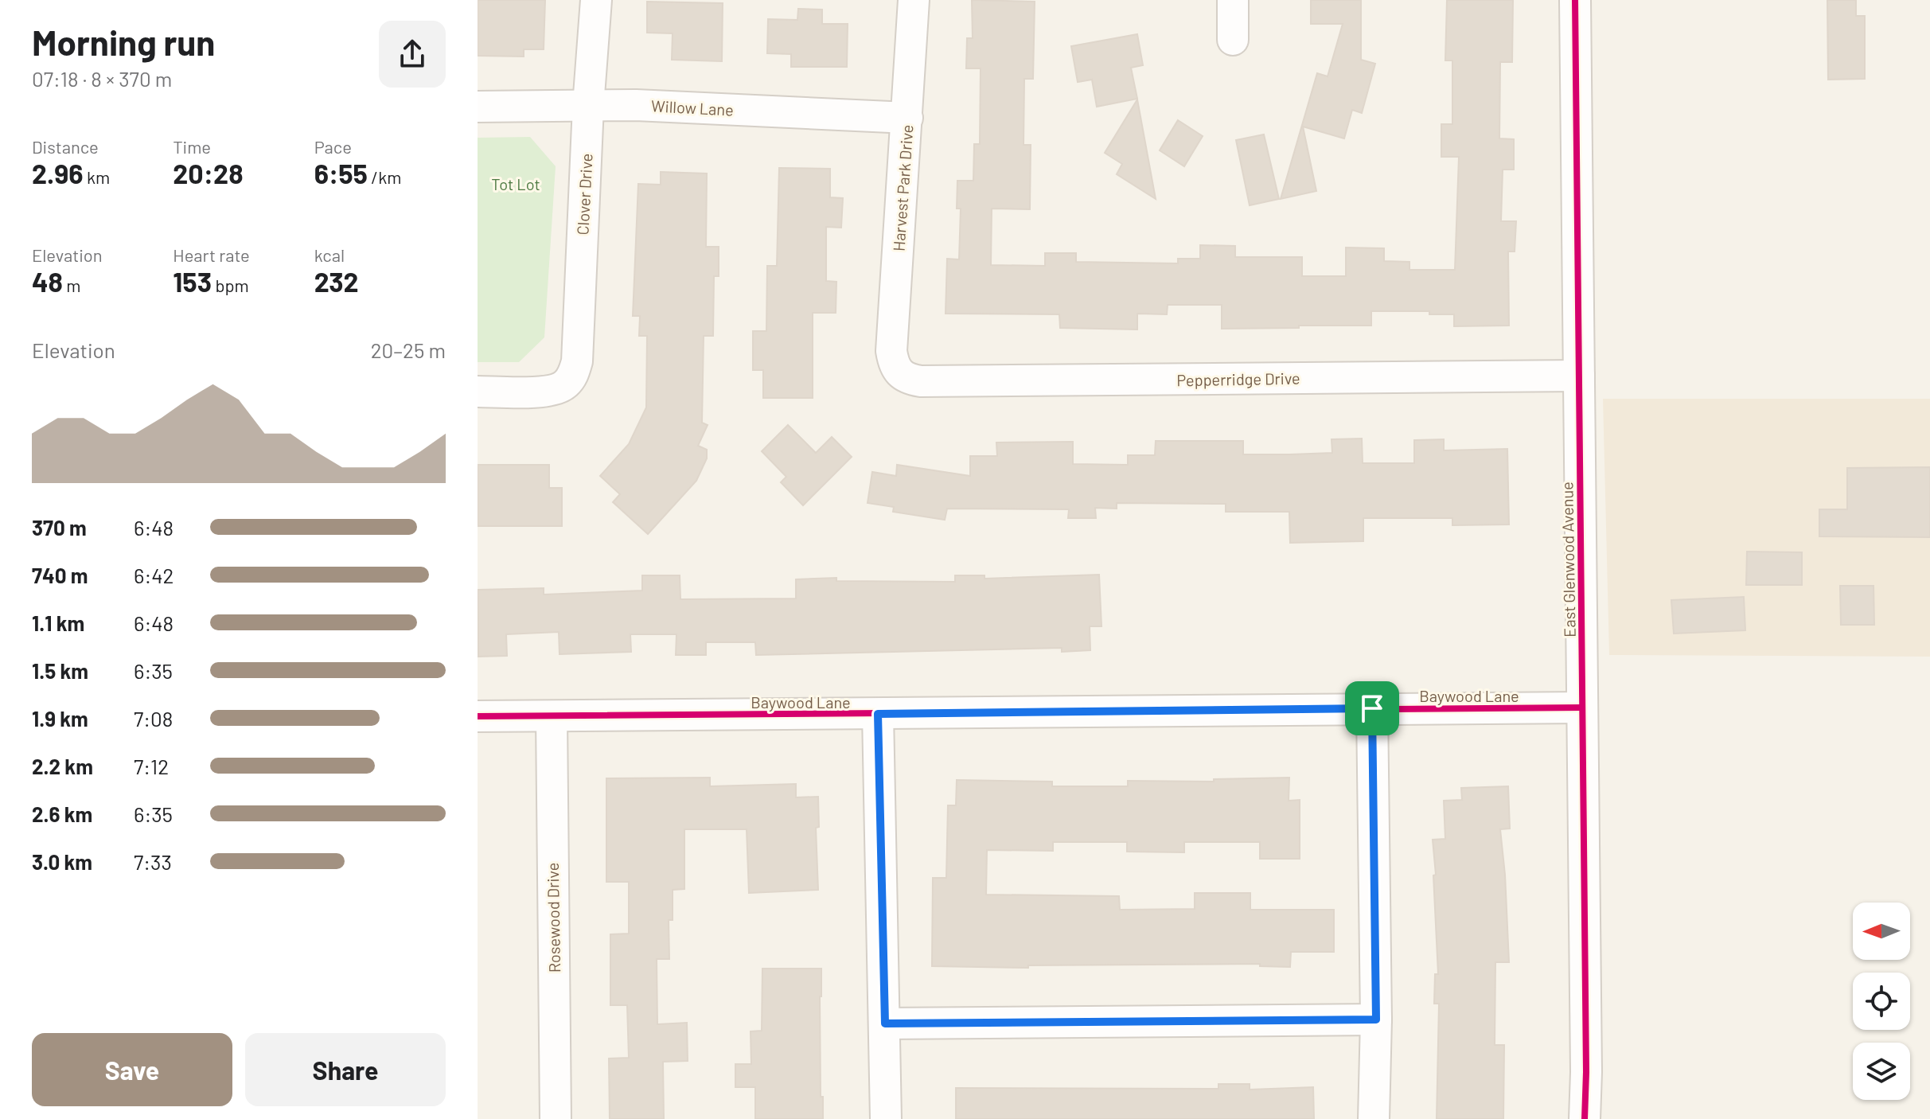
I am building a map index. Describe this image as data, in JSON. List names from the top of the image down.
{
  "streets": {
    "street": [
      "Willow Lane",
      "Harvest Park Drive",
      "Clover Drive",
      "Pepperridge Drive",
      "East Glenwood Avenue",
      "Baywood Lane",
      "Rosewood Drive"
    ]
  },
  "crossings": [
    ["Willow Lane", "Harvest Park Drive"],
    ["Willow Lane", "Clover Drive"],
    ["Harvest Park Drive", "Pepperridge Drive"],
    ["Pepperridge Drive", "East Glenwood Avenue"],
    ["East Glenwood Avenue", "Baywood Lane"],
    ["Baywood Lane", "Rosewood Drive"]
  ],
  "parks": ["Tot Lot"],
  "north": "left",
  "page": {
    "heading": ["Morning run", "07:18 · 8 × 370 m"],
    "stats": [
      ["Distance", "2.96 km"],
      ["Time", "20:28"],
      ["Pace", "6:55 /km"],
      ["Elevation", "48 m"],
      ["Heart rate", "153 bpm"],
      ["kcal", "232"]
    ],
    "chart": ["Elevation", "20–25 m"],
    "list": [
      {
        "name": "370 m",
        "note": "6:48"
      },
      {
        "name": "740 m",
        "note": "6:42"
      },
      {
        "name": "1.1 km",
        "note": "6:48"
      },
      {
        "name": "1.5 km",
        "note": "6:35"
      },
      {
        "name": "1.9 km",
        "note": "7:08"
      },
      {
        "name": "2.2 km",
        "note": "7:12"
      },
      {
        "name": "2.6 km",
        "note": "6:35"
      },
      {
        "name": "3.0 km",
        "note": "7:33"
      }
    ],
    "buttons": ["Save", "Share"]
  }
}
